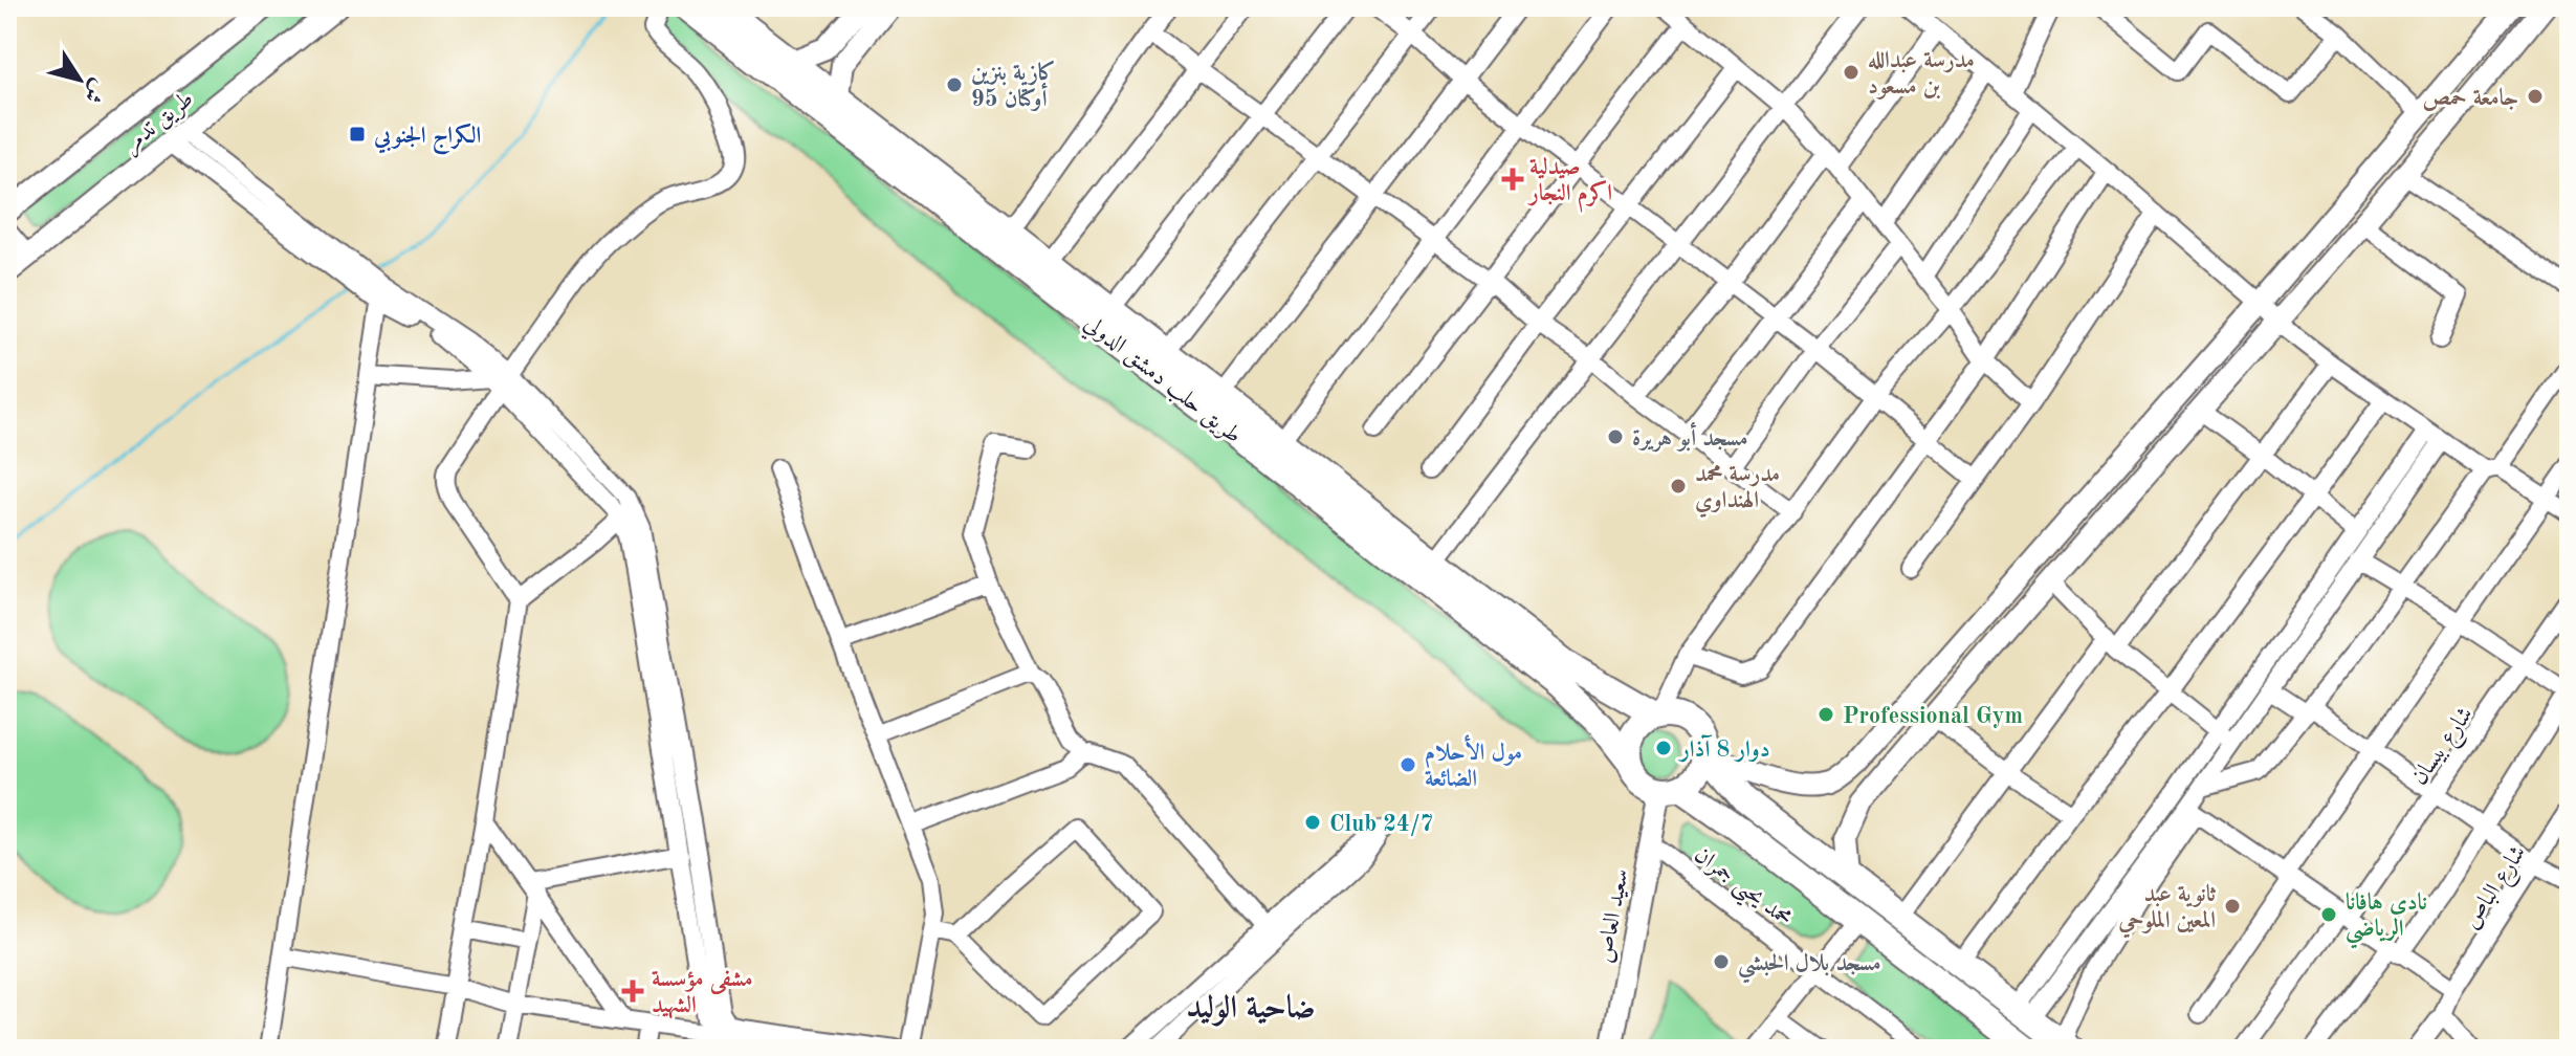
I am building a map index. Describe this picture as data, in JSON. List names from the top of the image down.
{
  "streets": {
    "highway": ["طريق حلب دمشق الدولي"],
    "main road": ["طريق تدمر", "سعيد العاص"],
    "street": ["شارع بيسان", "محمد يحيى جمران", "شارع الباص"]
  },
  "crossings": [
    ["طريق حلب دمشق الدولي", "سعيد العاص"]
  ],
  "districts": ["ضاحية الوليد"],
  "places": {
    "other": [
      "مدرسة عبدالله بن مسعود",
      "كازية بنزين أوكتان 95",
      "جامعة حمص",
      "مسجد أبو هريرة",
      "مدرسة محمد الهنداوي",
      "Professional Gym",
      "دوار 8 آذار",
      "مول الأحلام الضائعة",
      "Club 24/7",
      "ثانوية عبد المعين الملوحي",
      "نادي هافانا الرياضي",
      "مسجد بلال الحبشي"
    ],
    "transit": ["الكراج الجنوبي"],
    "health": ["صيدلية اكرم النجار", "مشفى مؤسسة الشهيد"]
  },
  "north": "bottom right"
}
